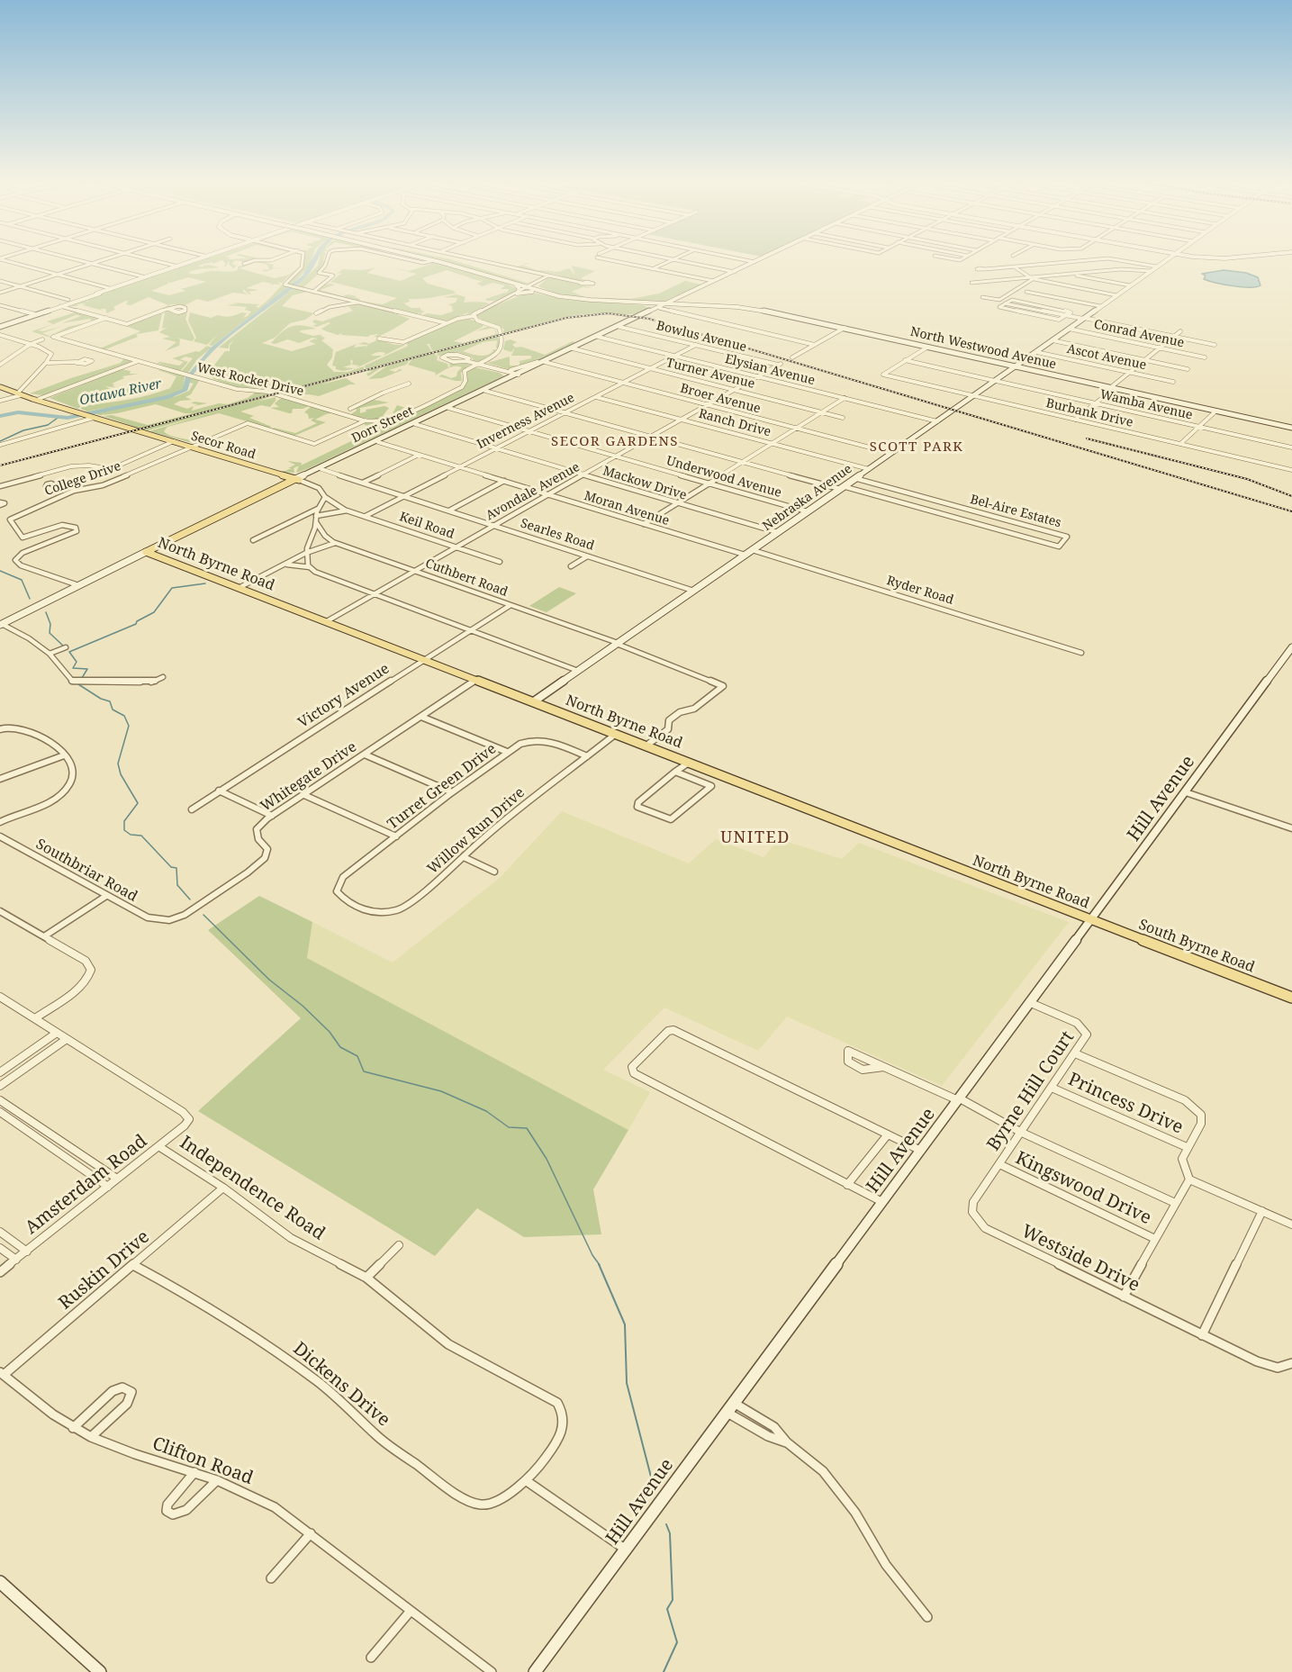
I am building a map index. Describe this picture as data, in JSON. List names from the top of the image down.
{
  "streets": {
    "main road": [
      "Dorr Street",
      "Secor Road",
      "North Byrne Road",
      "South Byrne Road"
    ],
    "street": [
      "Conrad Avenue",
      "Bowlus Avenue",
      "North Westwood Avenue",
      "Ascot Avenue",
      "Elysian Avenue",
      "Turner Avenue",
      "West Rocket Drive",
      "Broer Avenue",
      "Wamba Avenue",
      "Burbank Drive",
      "Inverness Avenue",
      "Ranch Drive",
      "Underwood Avenue",
      "College Drive",
      "Mackow Drive",
      "Avondale Avenue",
      "Nebraska Avenue",
      "Moran Avenue",
      "Bel-Aire Estates",
      "Keil Road",
      "Searles Road",
      "Cuthbert Road",
      "Ryder Road",
      "Victory Avenue",
      "Whitegate Drive",
      "Turret Green Drive",
      "Hill Avenue",
      "Willow Run Drive",
      "Southbriar Road",
      "Byrne Hill Court",
      "Princess Drive",
      "Amsterdam Road",
      "Independence Road",
      "Kingswood Drive",
      "Westside Drive",
      "Ruskin Drive",
      "Dickens Drive",
      "Clifton Road"
    ]
  },
  "crossings": [
    ["Conrad Avenue", "Nebraska Avenue"],
    ["Bowlus Avenue", "Inverness Avenue"],
    ["Bowlus Avenue", "Dorr Street"],
    ["Bowlus Avenue", "Avondale Avenue"],
    ["North Westwood Avenue", "Dorr Street"],
    ["North Westwood Avenue", "Nebraska Avenue"],
    ["Ascot Avenue", "Nebraska Avenue"],
    ["Elysian Avenue", "Inverness Avenue"],
    ["Elysian Avenue", "Dorr Street"],
    ["Elysian Avenue", "Avondale Avenue"],
    ["Elysian Avenue", "Nebraska Avenue"],
    ["Turner Avenue", "Inverness Avenue"],
    ["Turner Avenue", "Dorr Street"],
    ["Turner Avenue", "Avondale Avenue"],
    ["West Rocket Drive", "College Drive"],
    ["Broer Avenue", "Inverness Avenue"],
    ["Broer Avenue", "Dorr Street"],
    ["Broer Avenue", "Avondale Avenue"],
    ["Broer Avenue", "Nebraska Avenue"],
    ["Wamba Avenue", "Burbank Drive"],
    ["Wamba Avenue", "Nebraska Avenue"],
    ["Burbank Drive", "Nebraska Avenue"],
    ["Inverness Avenue", "Ranch Drive"],
    ["Inverness Avenue", "Underwood Avenue"],
    ["Inverness Avenue", "Mackow Drive"],
    ["Inverness Avenue", "Moran Avenue"],
    ["Inverness Avenue", "Keil Road"],
    ["Inverness Avenue", "Searles Road"],
    ["Ranch Drive", "Avondale Avenue"],
    ["Ranch Drive", "Nebraska Avenue"],
    ["Dorr Street", "Secor Road"],
    ["Dorr Street", "Underwood Avenue"],
    ["Dorr Street", "College Drive"],
    ["Dorr Street", "Mackow Drive"],
    ["Dorr Street", "Moran Avenue"],
    ["Dorr Street", "Searles Road"],
    ["Dorr Street", "North Byrne Road"],
    ["Secor Road", "College Drive"],
    ["Secor Road", "Keil Road"],
    ["Underwood Avenue", "Avondale Avenue"],
    ["Underwood Avenue", "Nebraska Avenue"],
    ["Mackow Drive", "Avondale Avenue"],
    ["Mackow Drive", "Nebraska Avenue"],
    ["Avondale Avenue", "Moran Avenue"],
    ["Avondale Avenue", "Keil Road"],
    ["Avondale Avenue", "Searles Road"],
    ["Avondale Avenue", "North Byrne Road"],
    ["Avondale Avenue", "Cuthbert Road"],
    ["Nebraska Avenue", "Moran Avenue"],
    ["Nebraska Avenue", "Bel-Aire Estates"],
    ["Nebraska Avenue", "Searles Road"],
    ["Nebraska Avenue", "North Byrne Road"],
    ["Nebraska Avenue", "Cuthbert Road"],
    ["Nebraska Avenue", "Ryder Road"],
    ["North Byrne Road", "Cuthbert Road"],
    ["North Byrne Road", "Victory Avenue"],
    ["North Byrne Road", "Whitegate Drive"],
    ["North Byrne Road", "Hill Avenue"],
    ["North Byrne Road", "Willow Run Drive"],
    ["North Byrne Road", "South Byrne Road"],
    ["Cuthbert Road", "Victory Avenue"],
    ["Whitegate Drive", "Southbriar Road"],
    ["Turret Green Drive", "Willow Run Drive"],
    ["Hill Avenue", "South Byrne Road"],
    ["Hill Avenue", "Byrne Hill Court"],
    ["Byrne Hill Court", "Princess Drive"],
    ["Byrne Hill Court", "Kingswood Drive"],
    ["Byrne Hill Court", "Westside Drive"],
    ["Amsterdam Road", "Independence Road"],
    ["Independence Road", "Ruskin Drive"],
    ["Independence Road", "Dickens Drive"],
    ["Ruskin Drive", "Dickens Drive"],
    ["Ruskin Drive", "Clifton Road"]
  ],
  "districts": ["SECOR GARDENS", "SCOTT PARK", "UNITED"],
  "water": ["Ottawa River"]
}
